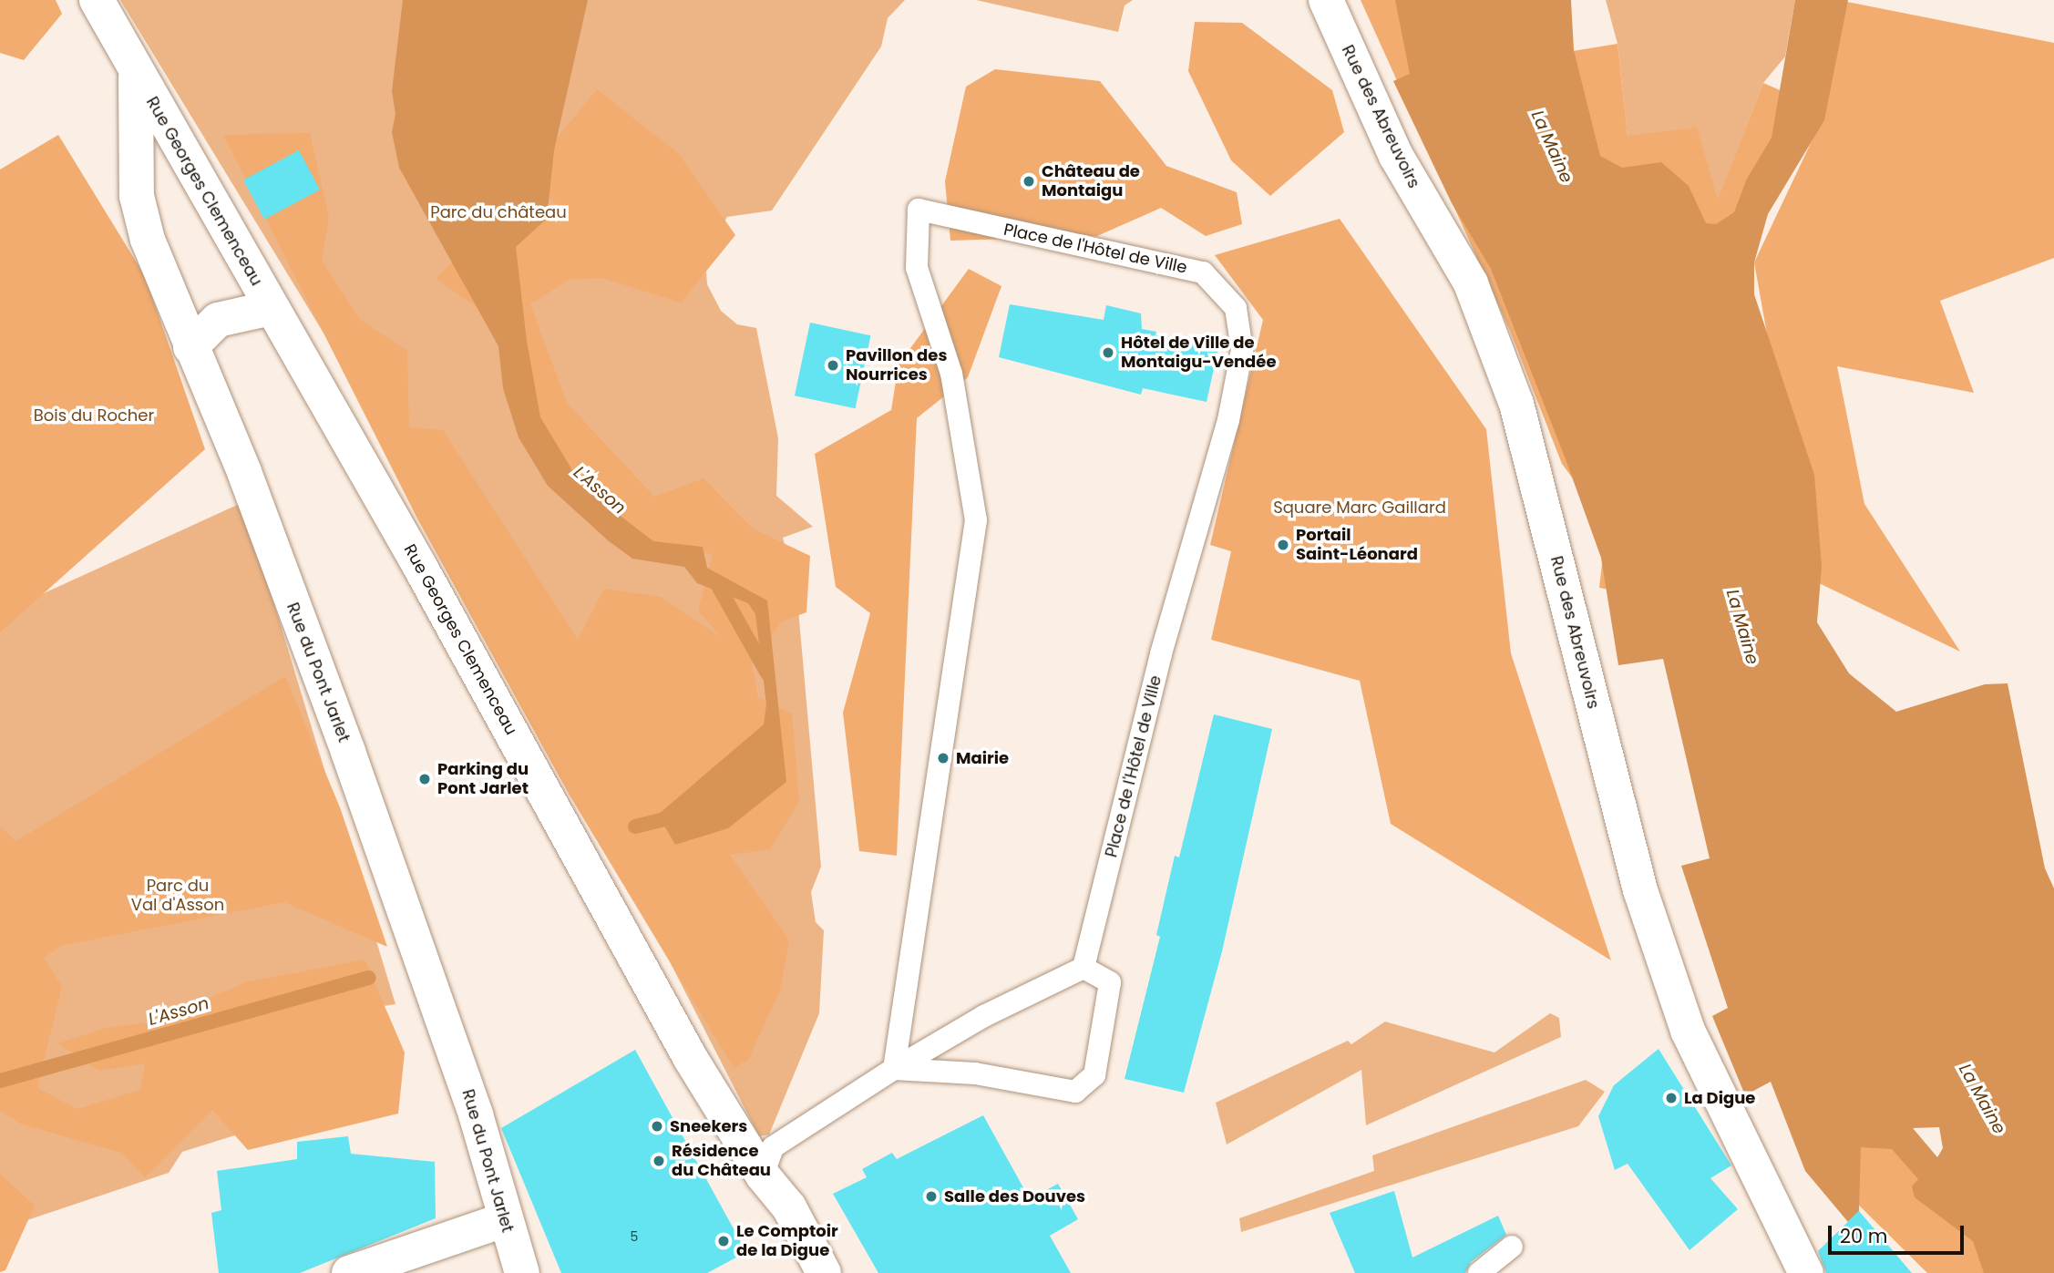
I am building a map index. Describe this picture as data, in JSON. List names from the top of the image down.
{
  "streets": {
    "street": ["Rue des Abreuvoirs", "Rue Georges Clemenceau", "Rue du Pont Jarlet"],
    "lane": ["Place de l'Hôtel de Ville"]
  },
  "crossings": [
    ["Rue Georges Clemenceau", "Rue du Pont Jarlet"]
  ],
  "water": ["La Maine", "L'Asson"],
  "parks": [
    "Parc du château",
    "Bois du Rocher",
    "Square Marc Gaillard",
    "Parc du Val d'Asson"
  ],
  "places": [
    "Château de Montaigu",
    "Hôtel de Ville de Montaigu-Vendée",
    "Pavillon des Nourrices",
    "Portail Saint-Léonard",
    "Mairie",
    "Parking du Pont Jarlet",
    "La Digue",
    "Sneekers",
    "Résidence du Château",
    "Salle des Douves",
    "Le Comptoir de la Digue"
  ],
  "house_numbers": ["5"],
  "scale_bar": "20 m"
}
